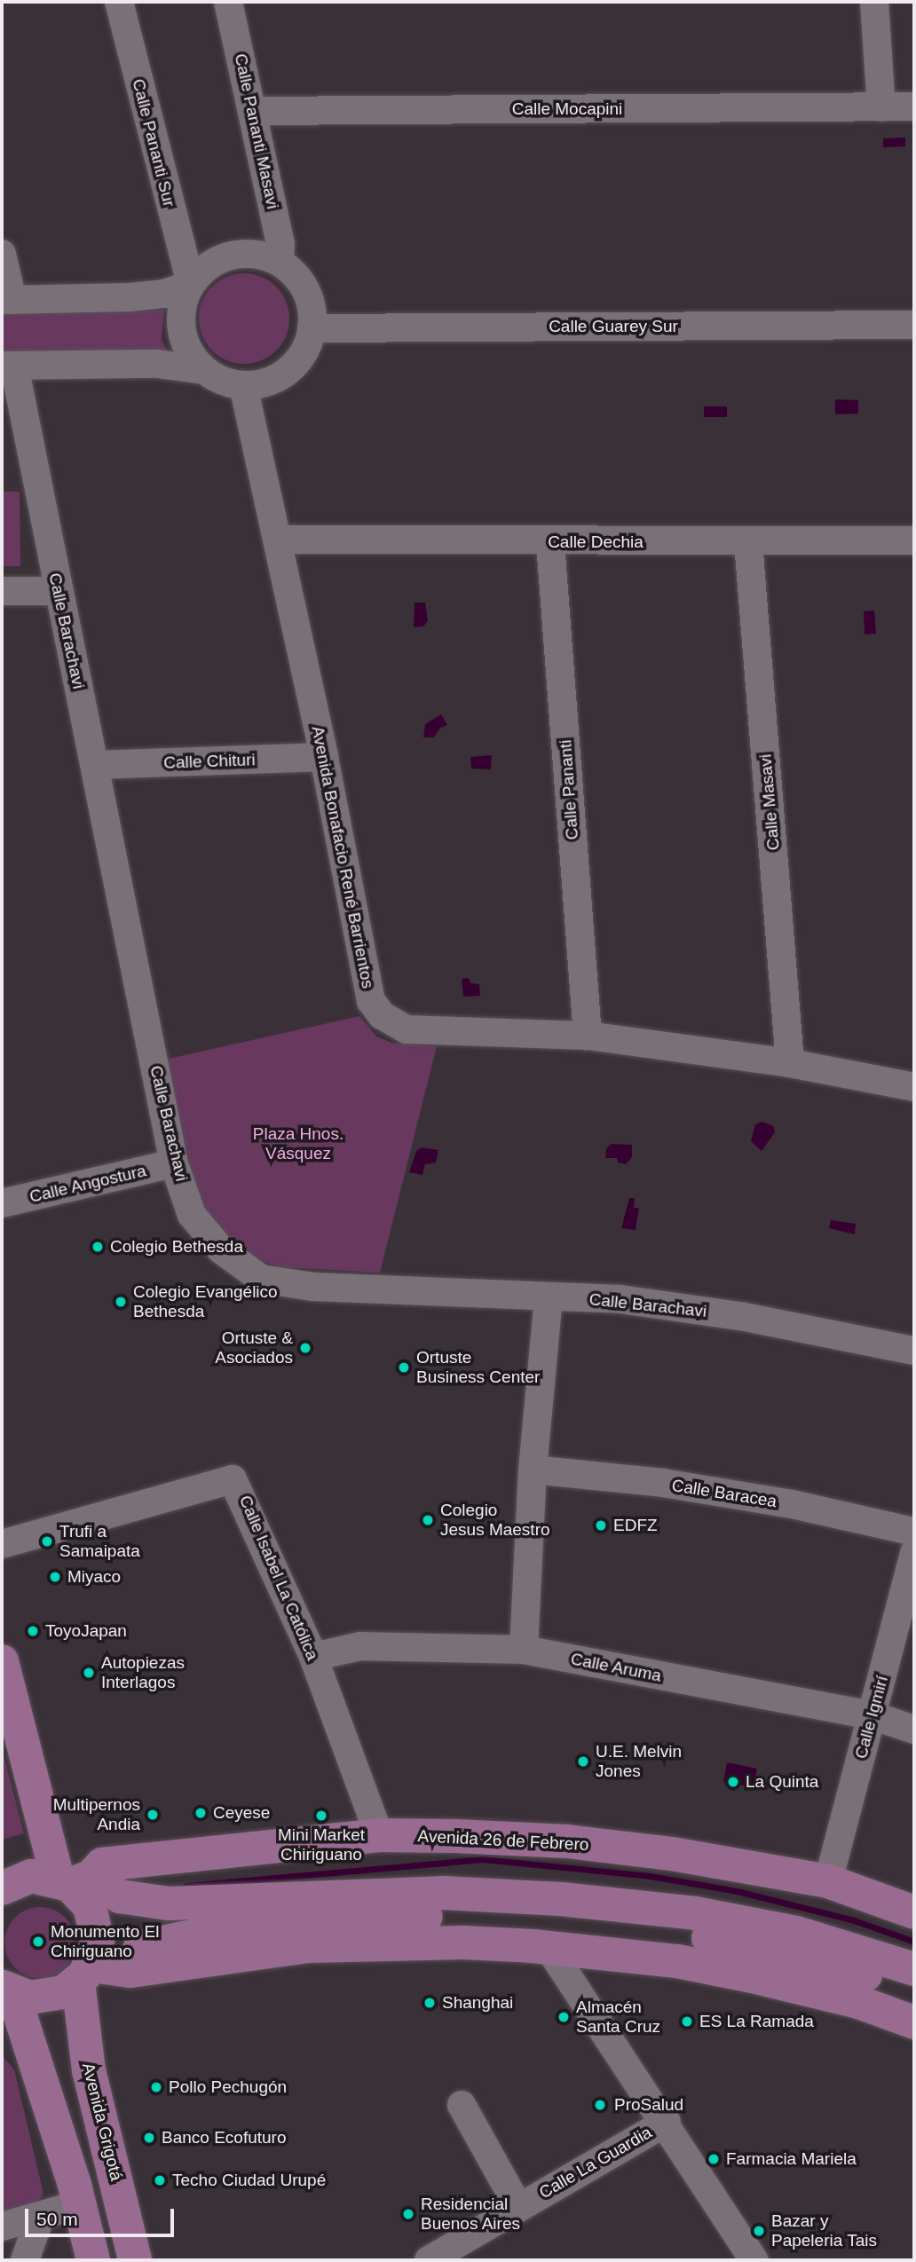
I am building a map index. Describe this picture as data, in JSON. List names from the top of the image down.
{
  "streets": {
    "main road": ["Avenida 26 de Febrero", "Avenida Grigotá"],
    "street": [
      "Calle Mocapini",
      "Calle Pananti Masavi",
      "Calle Pananti Sur",
      "Calle Guarey Sur",
      "Calle Dechia",
      "Calle Barachavi",
      "Calle Chituri",
      "Calle Pananti",
      "Calle Masavi",
      "Avenida Bonafacio René Barrientos",
      "Calle Angostura",
      "Calle Baracea",
      "Calle Isabel La Católica",
      "Calle Aruma",
      "Calle Igmirí",
      "Calle La Guardia"
    ]
  },
  "crossings": [
    ["Calle Mocapini", "Calle Pananti Masavi"],
    ["Calle Pananti Masavi", "Calle Pananti Sur"],
    ["Calle Pananti Masavi", "Calle Guarey Sur"],
    ["Calle Pananti Masavi", "Avenida Bonafacio René Barrientos"],
    ["Calle Pananti Sur", "Calle Guarey Sur"],
    ["Calle Pananti Sur", "Avenida Bonafacio René Barrientos"],
    ["Calle Guarey Sur", "Avenida Bonafacio René Barrientos"],
    ["Calle Dechia", "Calle Pananti"],
    ["Calle Dechia", "Calle Masavi"],
    ["Calle Dechia", "Avenida Bonafacio René Barrientos"],
    ["Calle Barachavi", "Calle Chituri"],
    ["Calle Barachavi", "Calle Angostura"],
    ["Calle Chituri", "Avenida Bonafacio René Barrientos"],
    ["Calle Pananti", "Avenida Bonafacio René Barrientos"],
    ["Calle Masavi", "Avenida Bonafacio René Barrientos"],
    ["Calle Isabel La Católica", "Calle Aruma"],
    ["Calle Isabel La Católica", "Avenida 26 de Febrero"],
    ["Calle Aruma", "Calle Igmirí"],
    ["Calle Igmirí", "Avenida 26 de Febrero"],
    ["Avenida 26 de Febrero", "Avenida Grigotá"]
  ],
  "parks": ["Plaza Hnos. Vásquez"],
  "places": [
    "Colegio Bethesda",
    "Colegio Evangélico Bethesda",
    "Ortuste & Asociados",
    "Ortuste Business Center",
    "Colegio Jesus Maestro",
    "EDFZ",
    "Trufi a Samaipata",
    "Miyaco",
    "ToyoJapan",
    "Autopiezas Interlagos",
    "U.E. Melvin Jones",
    "La Quinta",
    "Ceyese",
    "Multipernos Andia",
    "Mini Market Chiriguano",
    "Monumento El Chiriguano",
    "Shanghai",
    "Almacén Santa Cruz",
    "ES La Ramada",
    "Pollo Pechugón",
    "ProSalud",
    "Banco Ecofuturo",
    "Farmacia Mariela",
    "Techo Ciudad Urupé",
    "Residencial Buenos Aires",
    "Bazar y Papeleria Tais"
  ],
  "scale_bar": "50 m"
}
